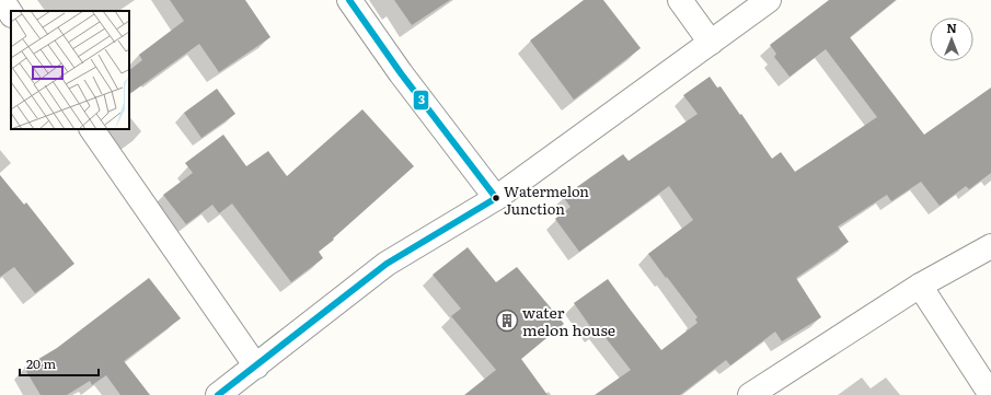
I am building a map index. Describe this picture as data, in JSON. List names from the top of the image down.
{
  "places": {
    "other": ["Watermelon Junction"],
    "building": ["water melon house"]
  },
  "lines": ["transit line 3"],
  "scale_bar": "20 m",
  "north": "top"
}
